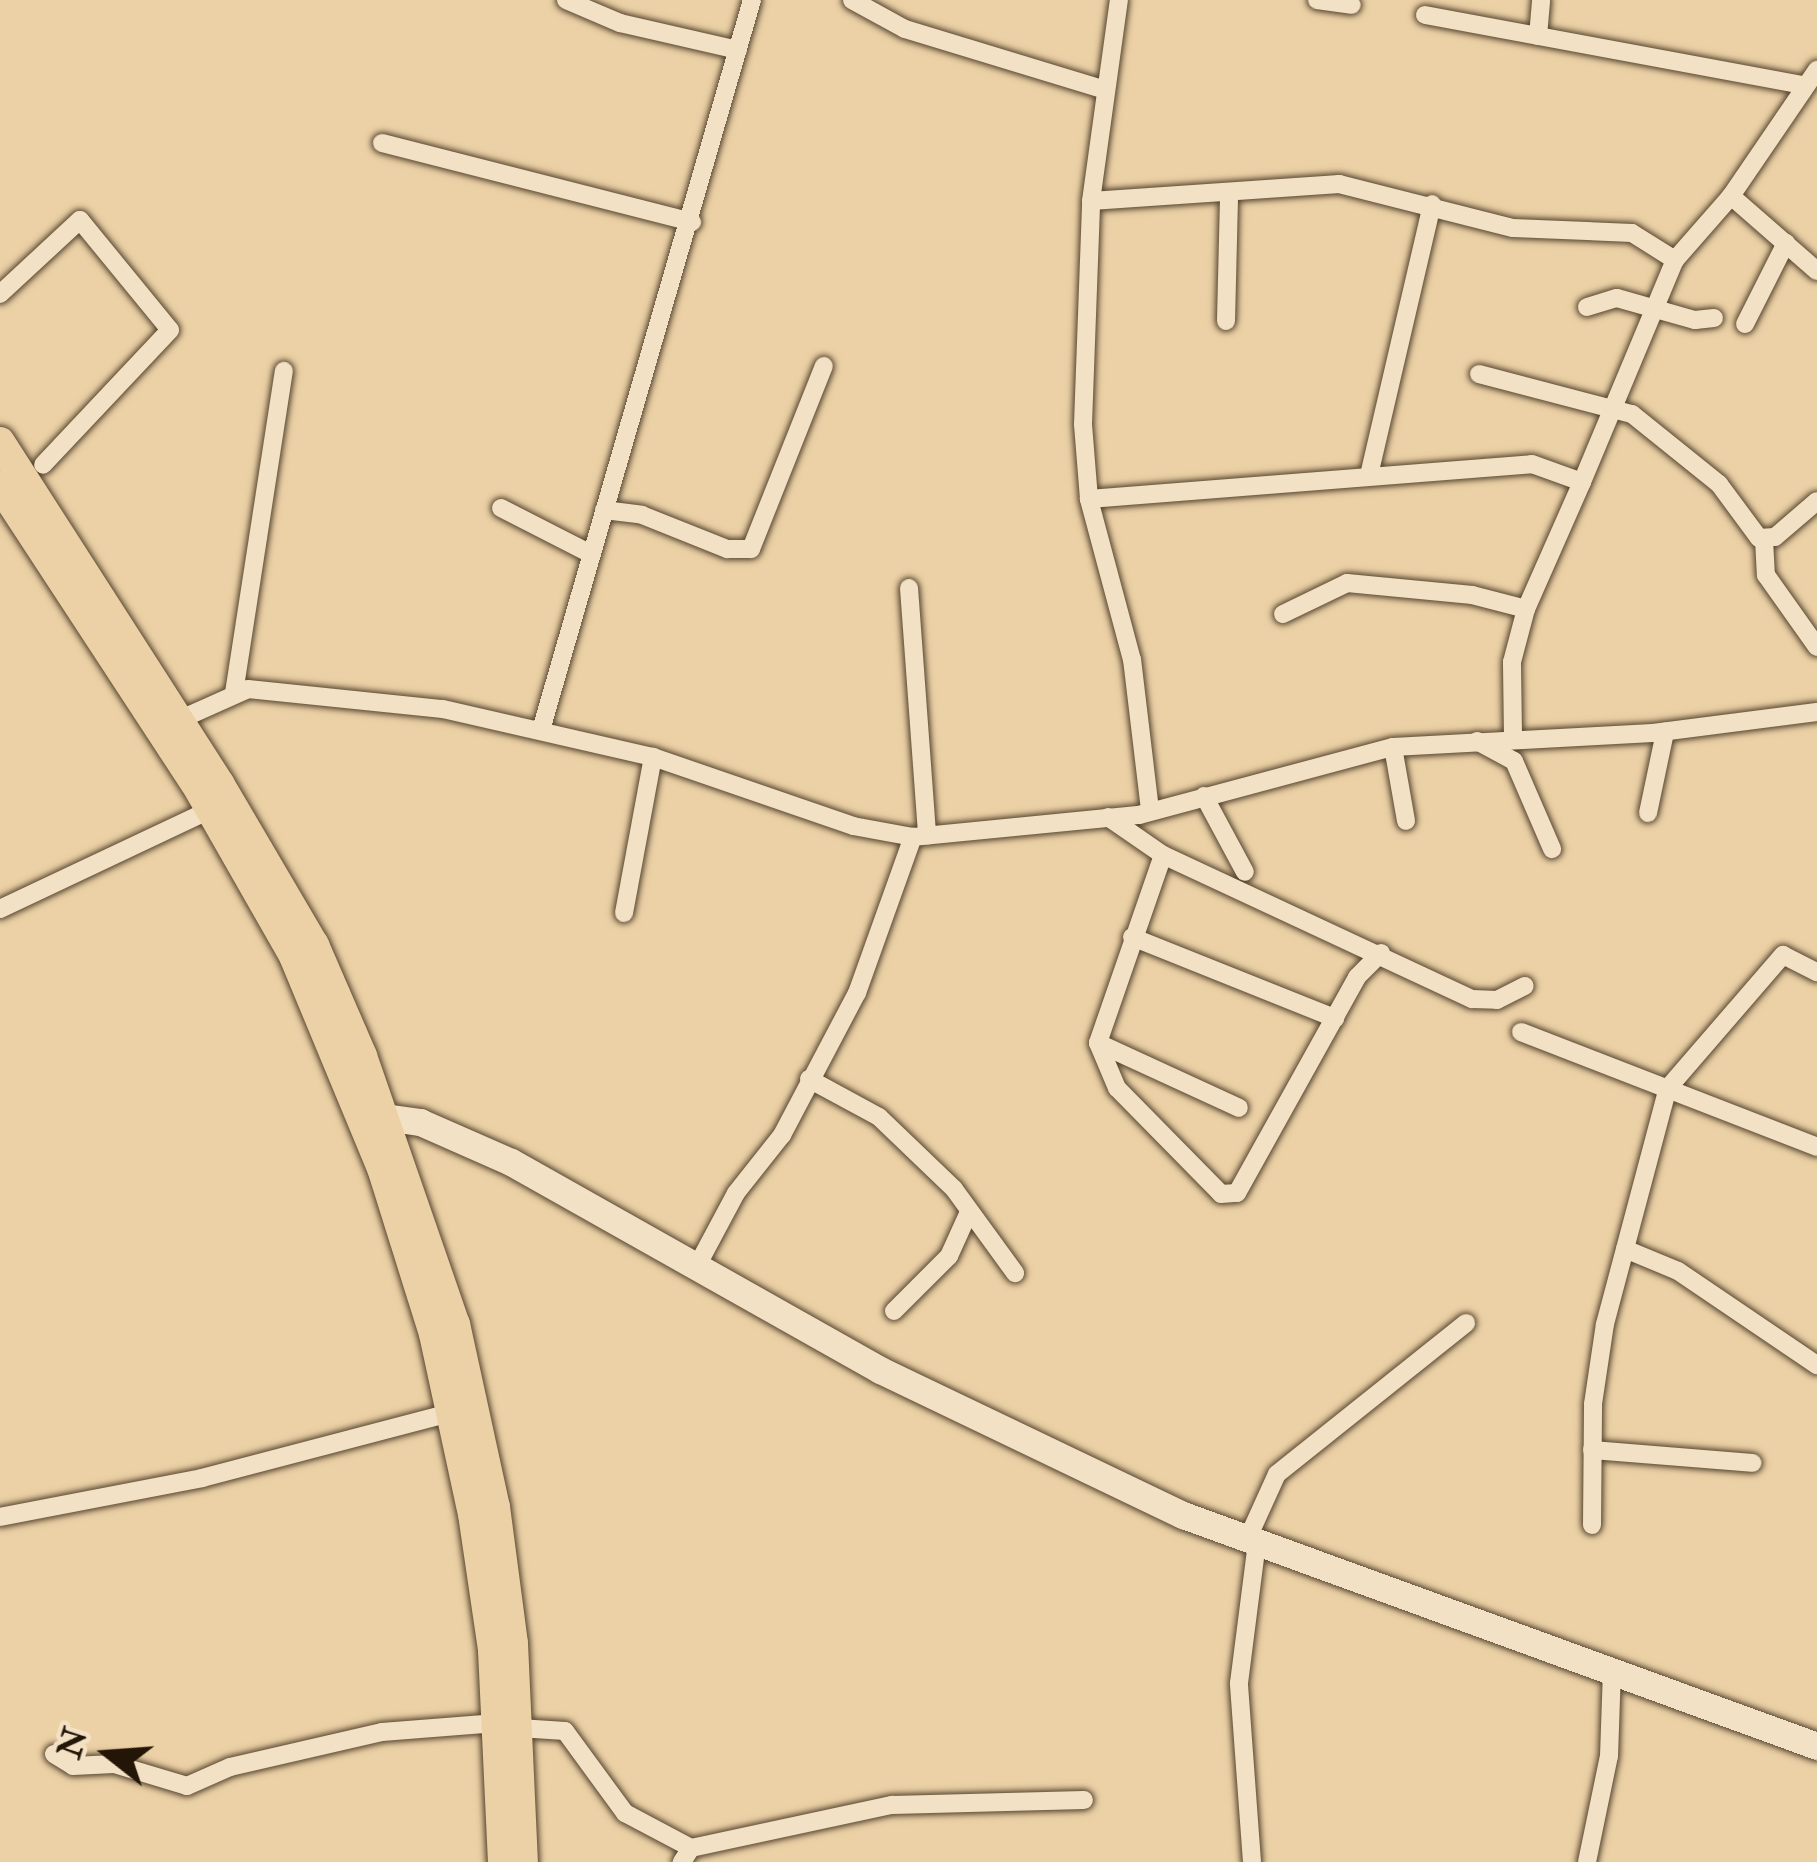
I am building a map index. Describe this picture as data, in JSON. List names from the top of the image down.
{
  "north": "left"
}
